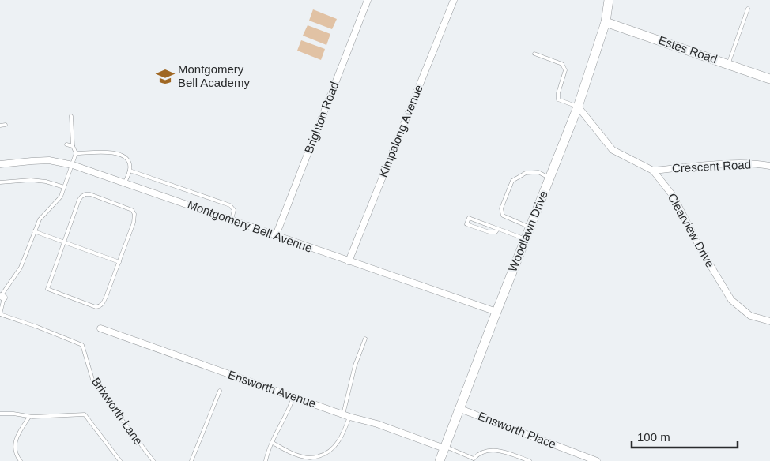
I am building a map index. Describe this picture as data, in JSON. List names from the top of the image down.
{
  "streets": {
    "main road": ["Estes Road", "Woodlawn Drive"],
    "street": [
      "Brighton Road",
      "Kimpalong Avenue",
      "Crescent Road",
      "Montgomery Bell Avenue",
      "Clearview Drive",
      "Ensworth Avenue",
      "Ensworth Place"
    ],
    "lane": ["Brixworth Lane"]
  },
  "crossings": [
    ["Estes Road", "Woodlawn Drive"],
    ["Brighton Road", "Montgomery Bell Avenue"],
    ["Kimpalong Avenue", "Montgomery Bell Avenue"],
    ["Crescent Road", "Clearview Drive"],
    ["Montgomery Bell Avenue", "Woodlawn Drive"],
    ["Montgomery Bell Avenue", "Brixworth Lane"],
    ["Clearview Drive", "Woodlawn Drive"],
    ["Woodlawn Drive", "Ensworth Avenue"],
    ["Woodlawn Drive", "Ensworth Place"]
  ],
  "places": {
    "school or university": ["Montgomery Bell Academy"]
  },
  "scale_bar": "100 m"
}
